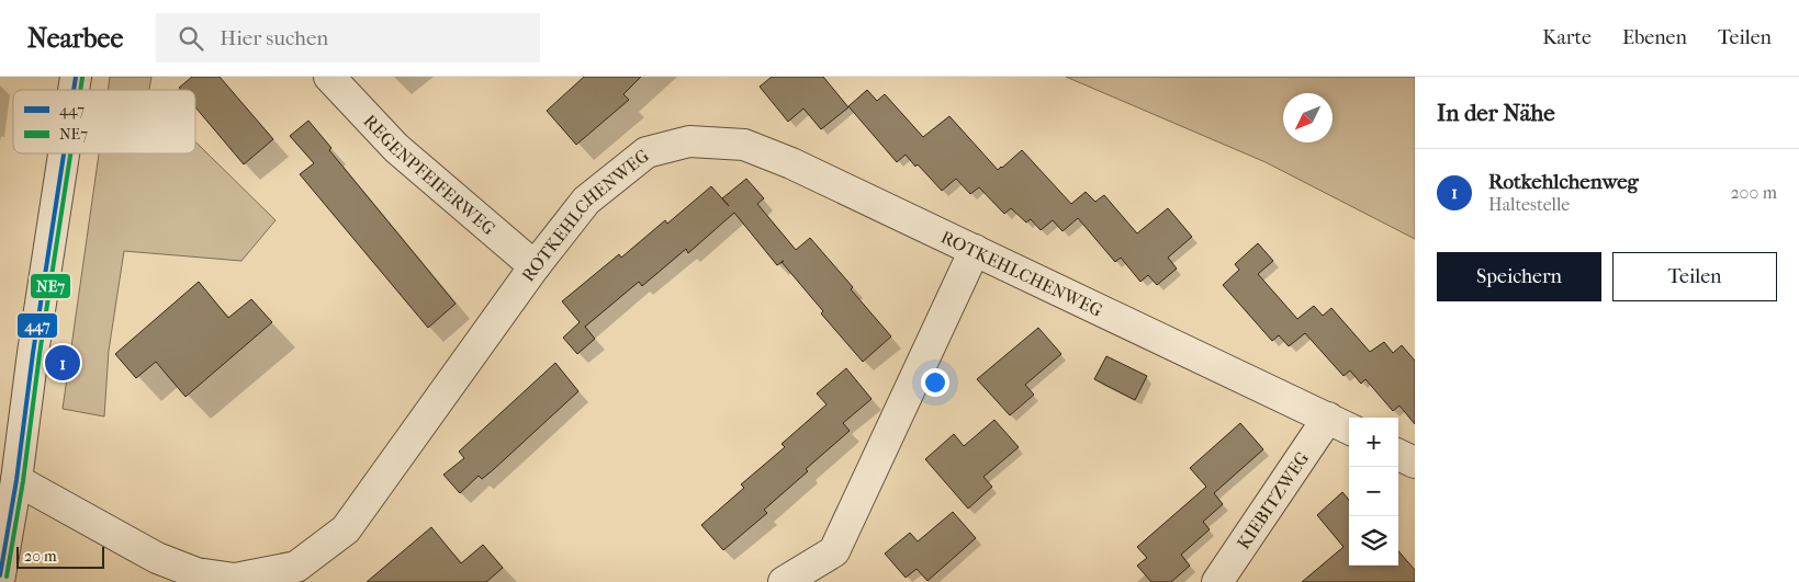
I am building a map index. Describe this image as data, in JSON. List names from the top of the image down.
{
  "streets": {
    "street": ["REGENPFEIFERWEG", "ROTKEHLCHENWEG", "KIEBITZWEG"]
  },
  "crossings": [
    ["REGENPFEIFERWEG", "ROTKEHLCHENWEG"],
    ["ROTKEHLCHENWEG", "KIEBITZWEG"]
  ],
  "lines": ["transit line 447", "transit line NE7"],
  "legend": ["447", "NE7"],
  "scale_bar": "20 m",
  "north": "bottom left",
  "page": {
    "header": "Nearbee",
    "search": "Hier suchen",
    "nav": ["Karte", "Ebenen", "Teilen"],
    "heading": "In der Nähe",
    "list": [
      {
        "mark": "1",
        "name": "Rotkehlchenweg",
        "note": "Haltestelle",
        "value": "200 m"
      }
    ],
    "buttons": ["Speichern", "Teilen"],
    "pins": "1",
    "map_buttons": ["+", "−"],
    "scale": "20 m"
  }
}
